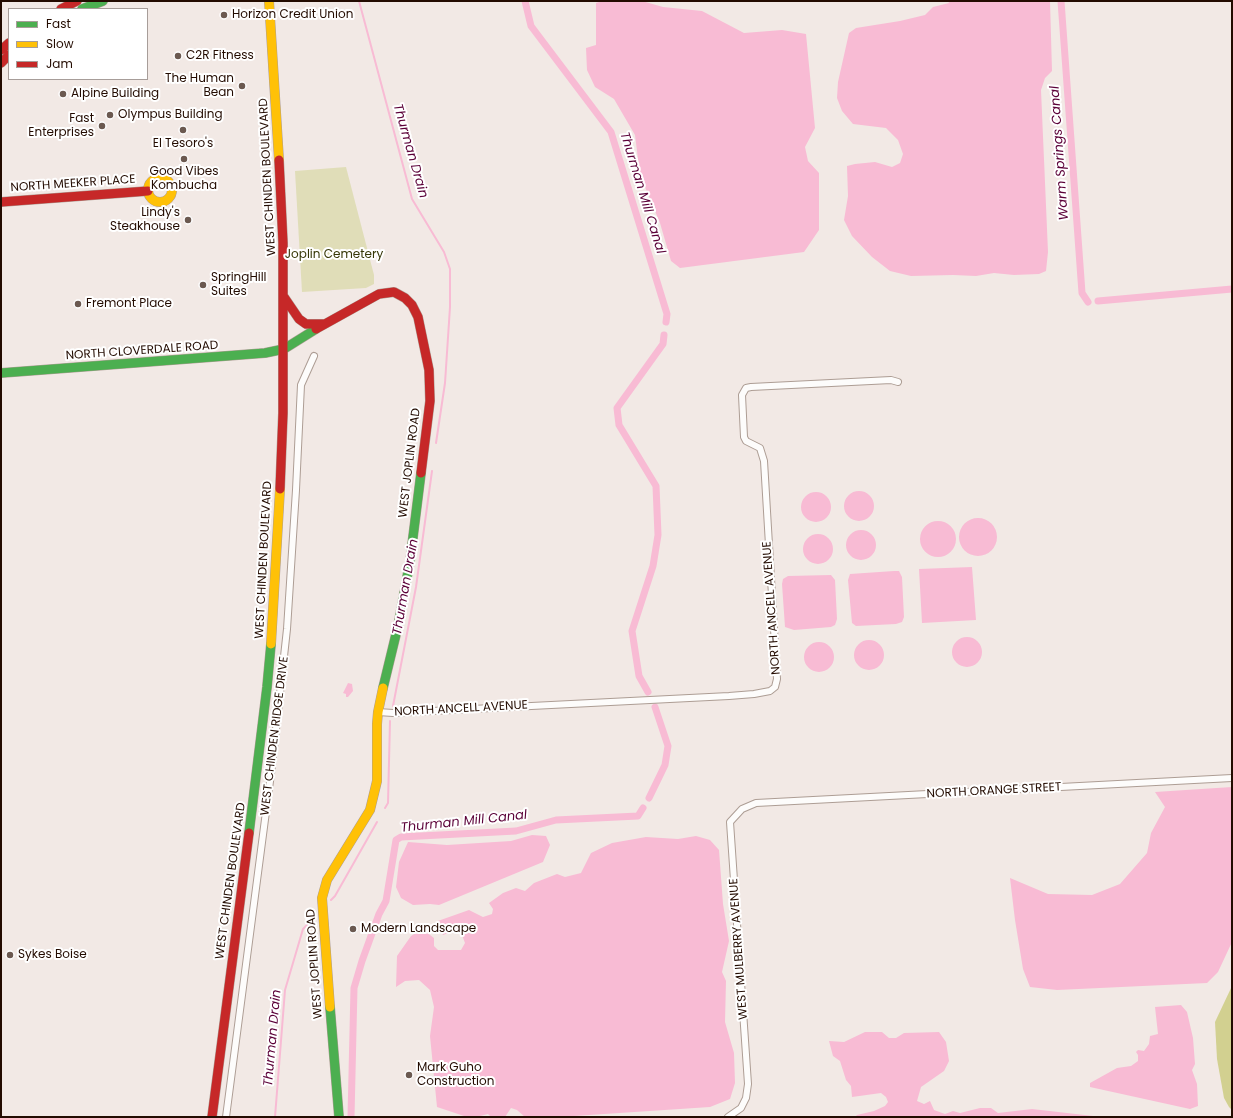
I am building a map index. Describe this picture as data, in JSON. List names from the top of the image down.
{
  "streets": {
    "main road": [
      "WEST CHINDEN BOULEVARD",
      "NORTH MEEKER PLACE",
      "NORTH CLOVERDALE ROAD",
      "WEST JOPLIN ROAD"
    ],
    "street": [
      "NORTH ANCELL AVENUE",
      "WEST CHINDEN RIDGE DRIVE",
      "NORTH ORANGE STREET",
      "WEST MULBERRY AVENUE"
    ]
  },
  "crossings": [
    ["WEST CHINDEN BOULEVARD", "NORTH CLOVERDALE ROAD"],
    ["WEST CHINDEN BOULEVARD", "WEST JOPLIN ROAD"],
    ["NORTH CLOVERDALE ROAD", "WEST JOPLIN ROAD"],
    ["WEST JOPLIN ROAD", "NORTH ANCELL AVENUE"],
    ["NORTH ORANGE STREET", "WEST MULBERRY AVENUE"]
  ],
  "water": ["Thurman Drain", "Warm Springs Canal", "Thurman Mill Canal"],
  "parks": ["Joplin Cemetery"],
  "places": [
    "Horizon Credit Union",
    "C2R Fitness",
    "The Human Bean",
    "Alpine Building",
    "Olympus Building",
    "Fast Enterprises",
    "El Tesoro's",
    "Good Vibes Kombucha",
    "Lindy's Steakhouse",
    "SpringHill Suites",
    "Fremont Place",
    "Modern Landscape",
    "Sykes Boise",
    "Mark Guho Construction"
  ],
  "legend": ["Fast", "Slow", "Jam"]
}
